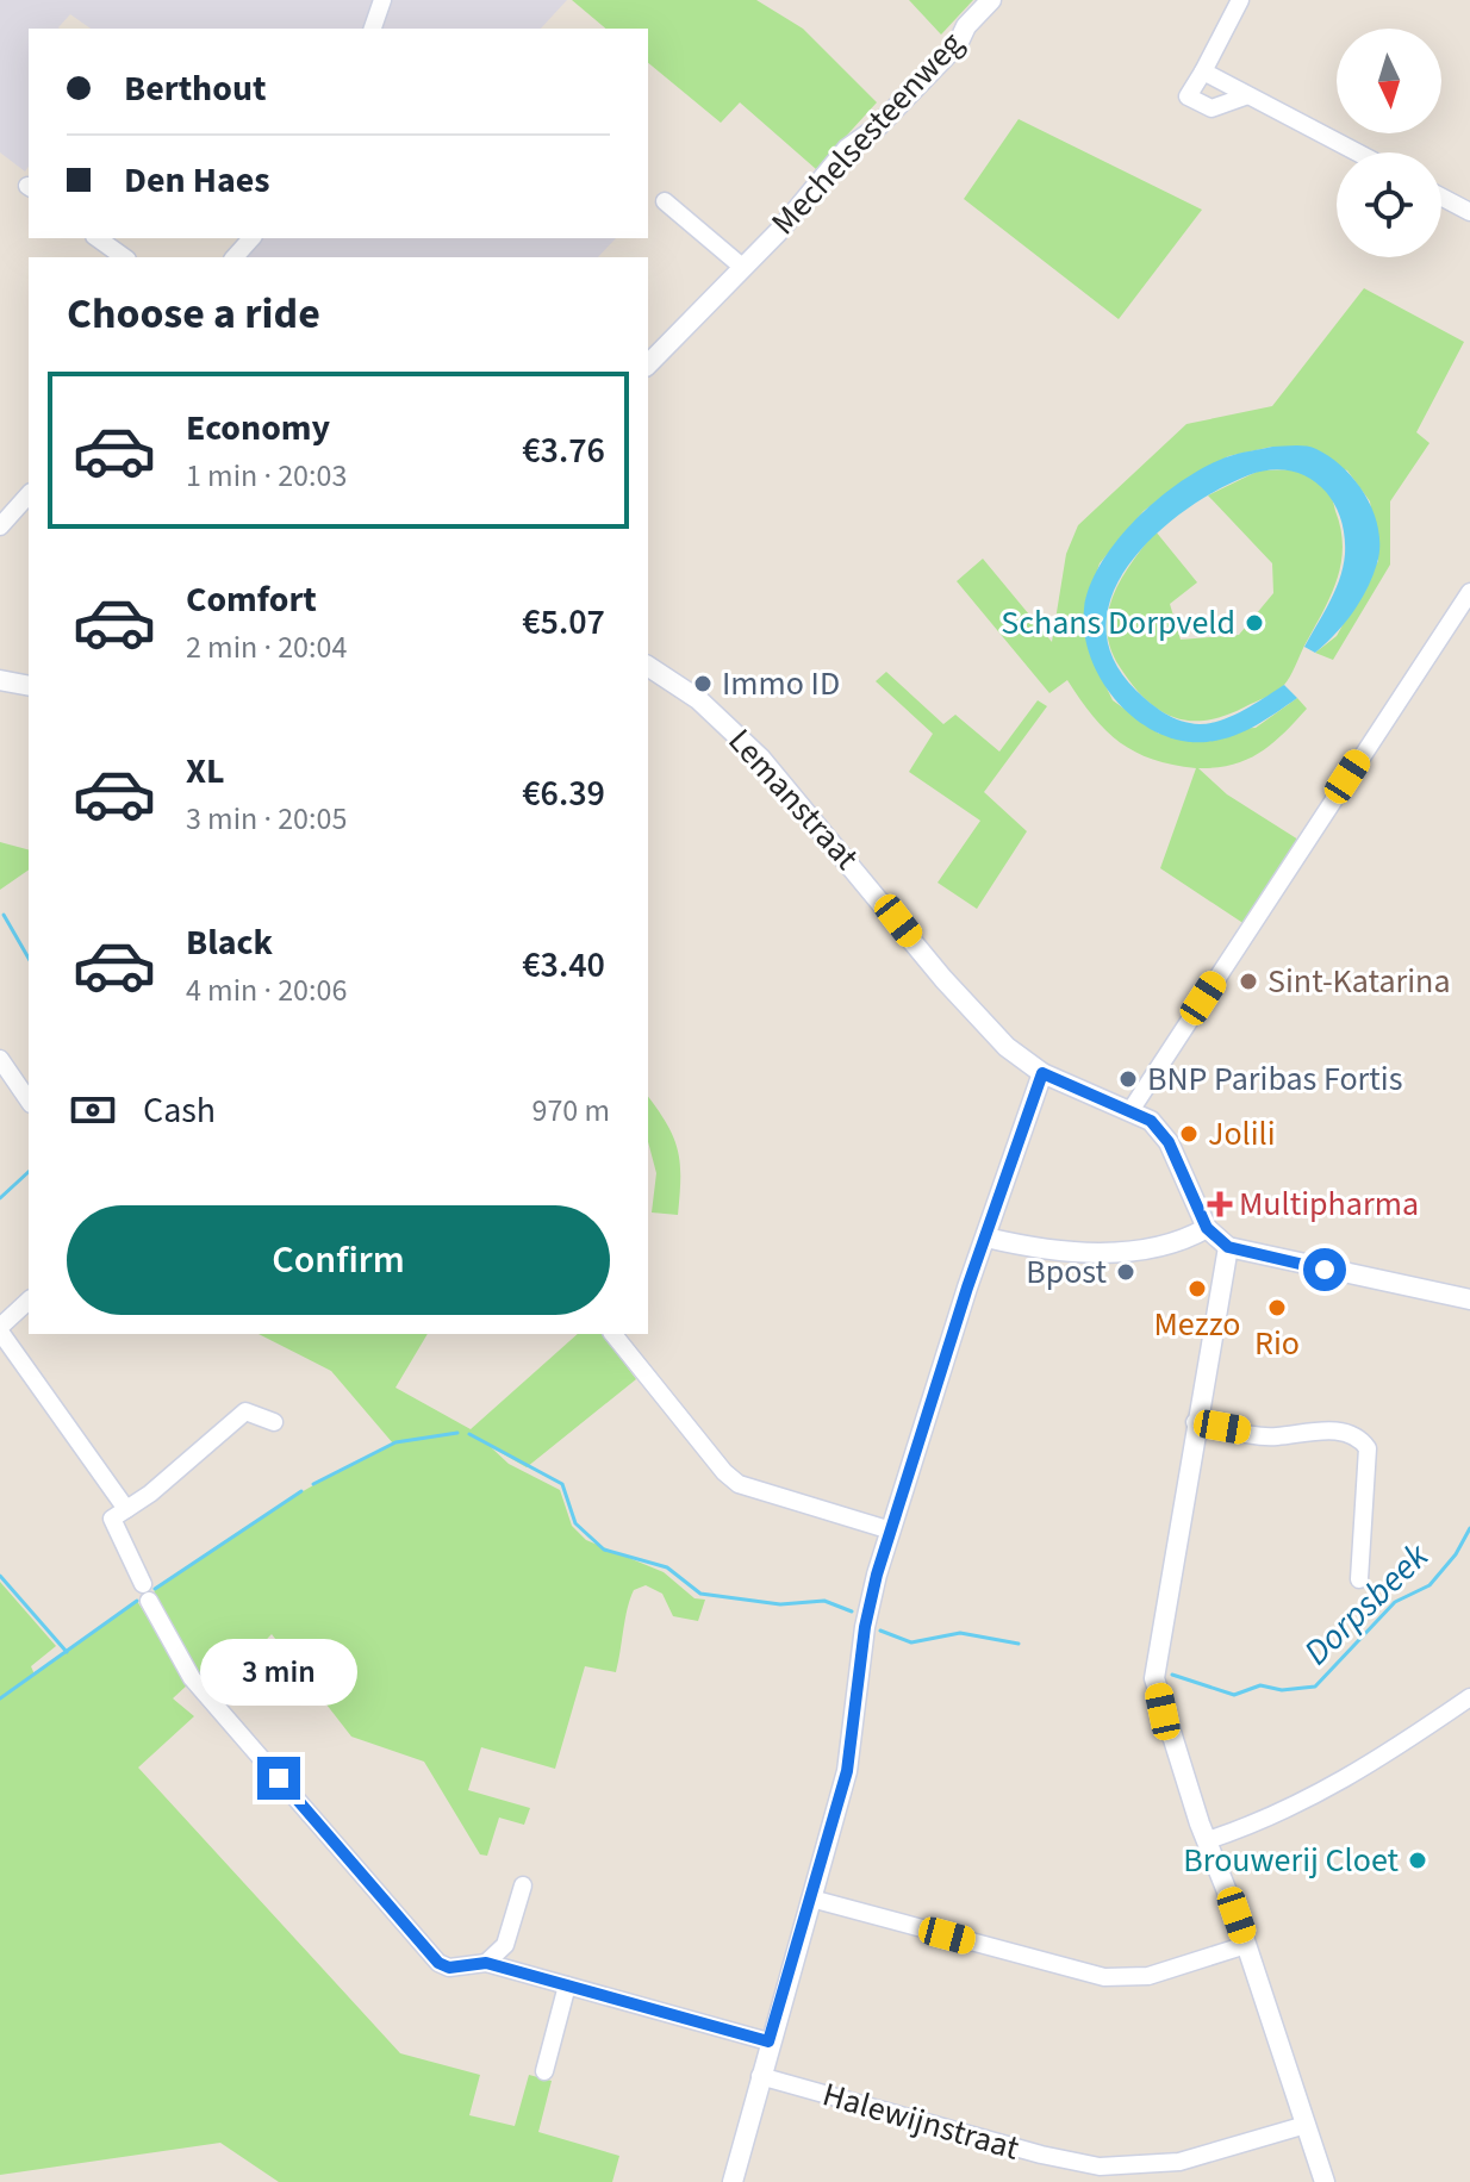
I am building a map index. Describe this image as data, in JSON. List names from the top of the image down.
{
  "streets": {
    "street": ["Mechelsesteenweg", "Lemanstraat", "Halewijnstraat"]
  },
  "water": ["Dorpsbeek"],
  "places": {
    "other": [
      "Schans Dorpveld",
      "Immo ID",
      "Sint-Katarina",
      "BNP Paribas Fortis",
      "Jolili",
      "Bpost",
      "Mezzo",
      "Rio",
      "Brouwerij Cloet"
    ],
    "health": ["Multipharma"]
  },
  "north": "bottom",
  "page": {
    "banner": ["Berthout", "Den Haes"],
    "heading": "Choose a ride",
    "list": [
      {
        "name": "Economy",
        "note": "1 min · 20:03",
        "value": "€3.76"
      },
      {
        "name": "Comfort",
        "note": "2 min · 20:04",
        "value": "€5.07"
      },
      {
        "name": "XL",
        "note": "3 min · 20:05",
        "value": "€6.39"
      },
      {
        "name": "Black",
        "note": "4 min · 20:06",
        "value": "€3.40"
      }
    ],
    "pay": ["Cash", "970 m"],
    "buttons": "Confirm",
    "bubble": "3 min"
  }
}
